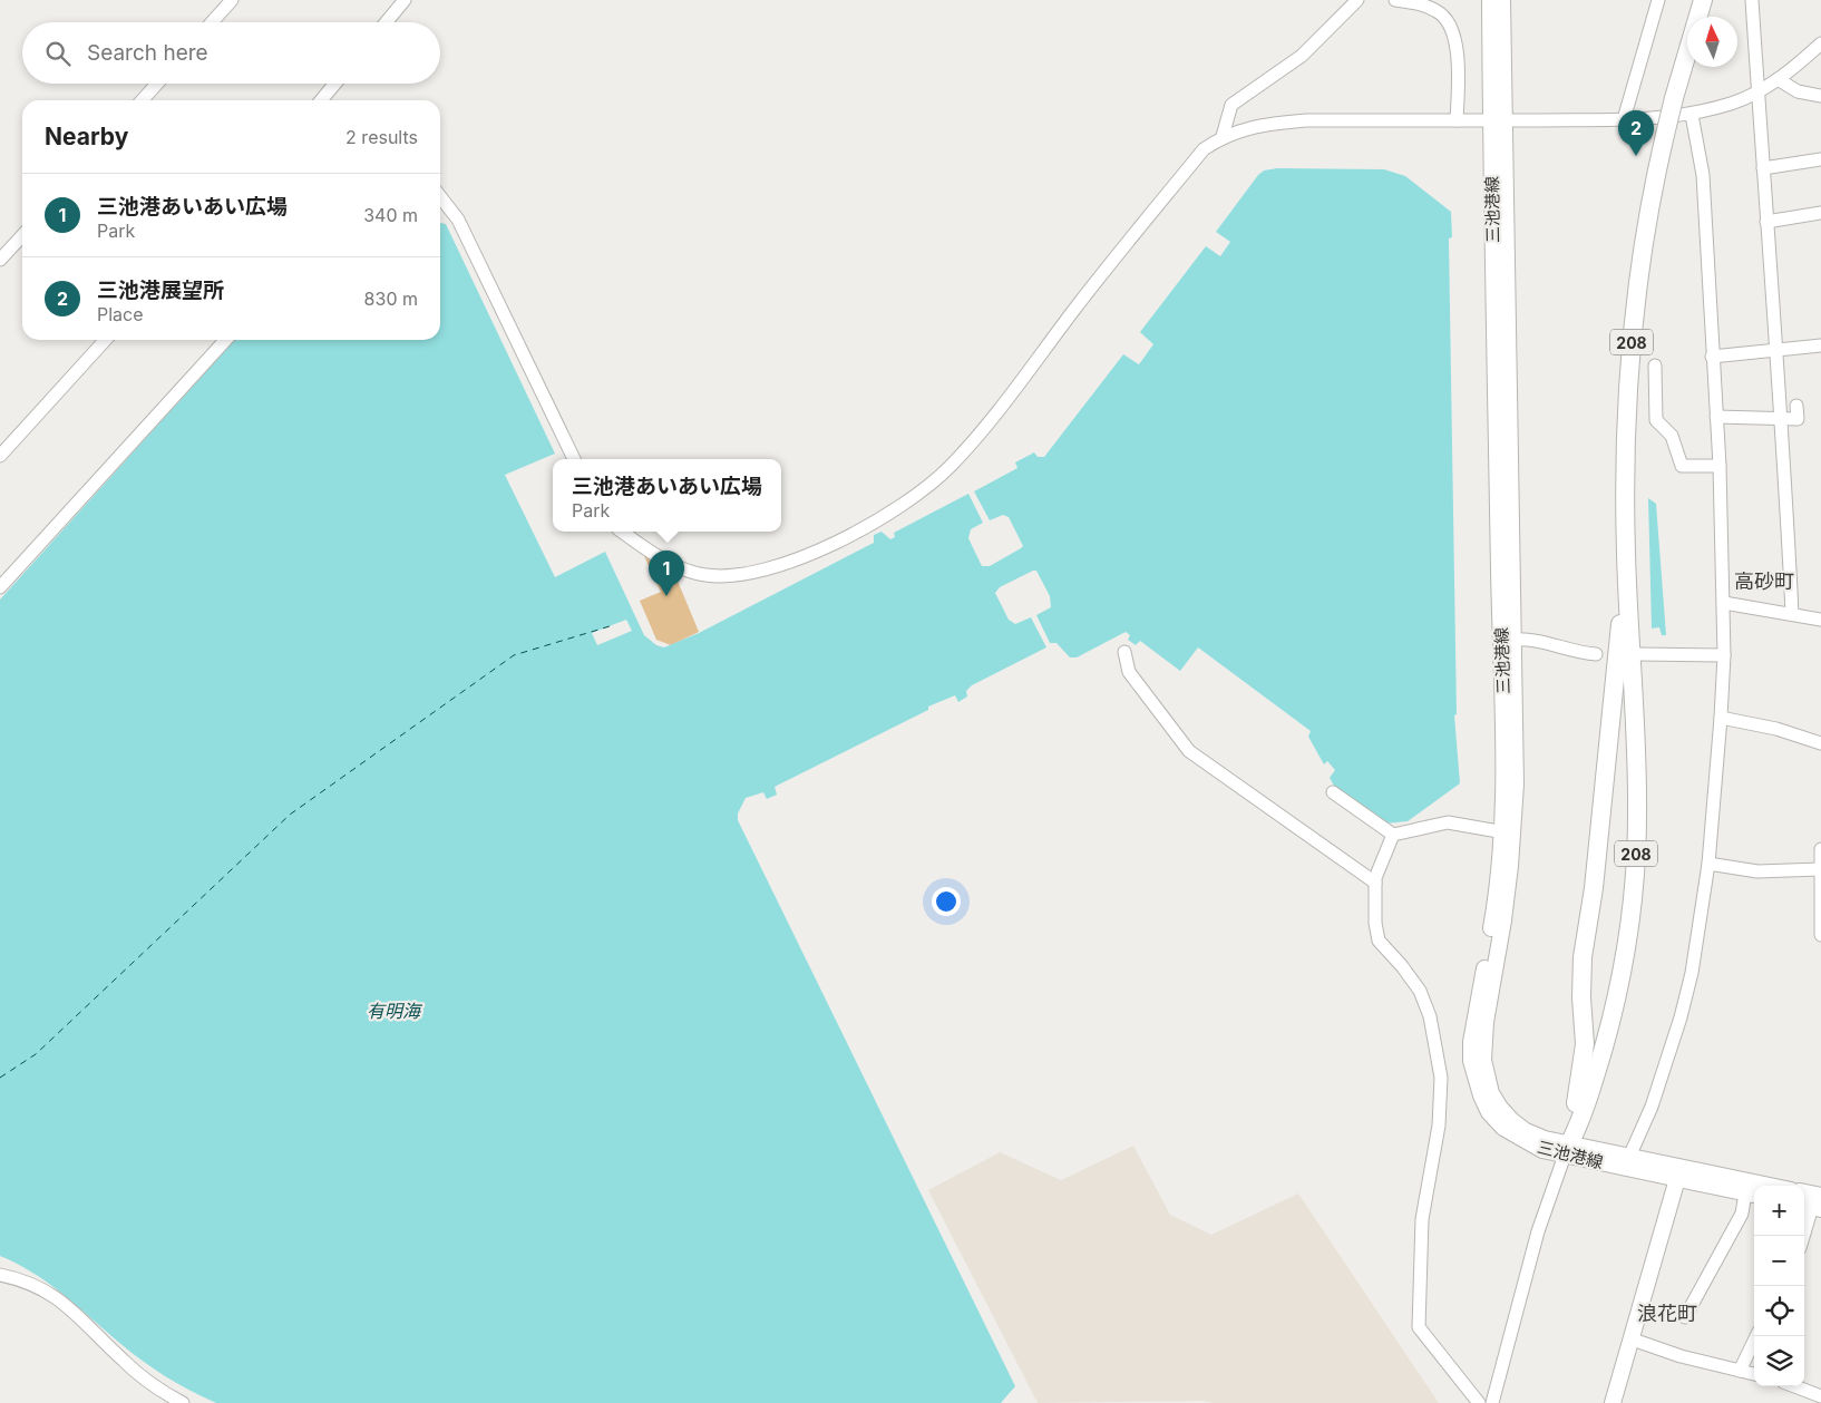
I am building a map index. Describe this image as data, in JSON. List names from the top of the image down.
{
  "streets": {
    "highway": ["208"],
    "main road": ["三池港線"]
  },
  "crossings": [
    ["三池港線", "208"]
  ],
  "districts": ["高砂町", "浪花町"],
  "water": ["有明海"],
  "north": "top",
  "page": {
    "search": "Search here",
    "heading": ["Nearby", "2 results"],
    "pins": ["2", "1"],
    "list": [
      {
        "mark": "1",
        "name": "三池港あいあい広場",
        "note": "Park",
        "value": "340 m"
      },
      {
        "mark": "2",
        "name": "三池港展望所",
        "note": "Place",
        "value": "830 m"
      }
    ],
    "popup": ["三池港あいあい広場", "Park"],
    "map_buttons": ["+", "−"]
  }
}
